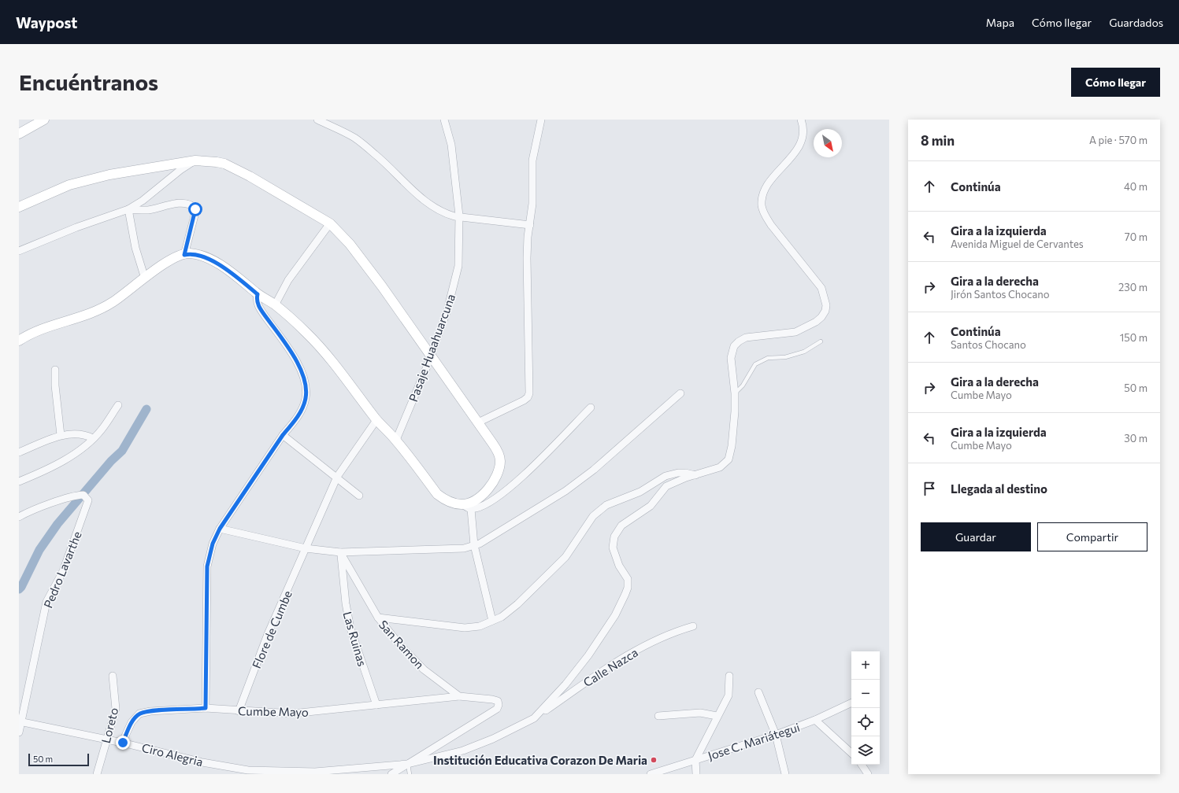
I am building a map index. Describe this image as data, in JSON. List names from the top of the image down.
{
  "streets": {
    "street": [
      "Pasaje Huaahuarcuna",
      "Pedro Lavarthe",
      "Flore de Cumbe",
      "Las Ruinas",
      "San Ramon",
      "Calle Nazca",
      "Cumbe Mayo",
      "Loreto",
      "Jose C. Mariátegui",
      "Ciro Alegria"
    ]
  },
  "crossings": [
    ["Pedro Lavarthe", "Ciro Alegria"],
    ["Flore de Cumbe", "Cumbe Mayo"],
    ["Las Ruinas", "San Ramon"],
    ["Las Ruinas", "Cumbe Mayo"],
    ["San Ramon", "Cumbe Mayo"],
    ["Cumbe Mayo", "Ciro Alegria"],
    ["Loreto", "Ciro Alegria"]
  ],
  "places": ["Institución Educativa Corazon De Maria"],
  "scale_bar": "50 m",
  "north": "bottom right",
  "page": {
    "header": "Waypost",
    "nav": ["Mapa", "Cómo llegar", "Guardados"],
    "buttons": [
      "Cómo llegar",
      ["Guardar", "Compartir"]
    ],
    "title": "Encuéntranos",
    "heading": ["8 min", "A pie · 570 m"],
    "list": [
      ["Continúa", "40 m"],
      ["Gira a la izquierda", "Avenida Miguel de Cervantes", "70 m"],
      ["Gira a la derecha", "Jirón Santos Chocano", "230 m"],
      ["Continúa", "Santos Chocano", "150 m"],
      ["Gira a la derecha", "Cumbe Mayo", "50 m"],
      ["Gira a la izquierda", "Cumbe Mayo", "30 m"],
      "Llegada al destino"
    ],
    "map_buttons": ["+", "−"],
    "scale": "50 m"
  }
}
